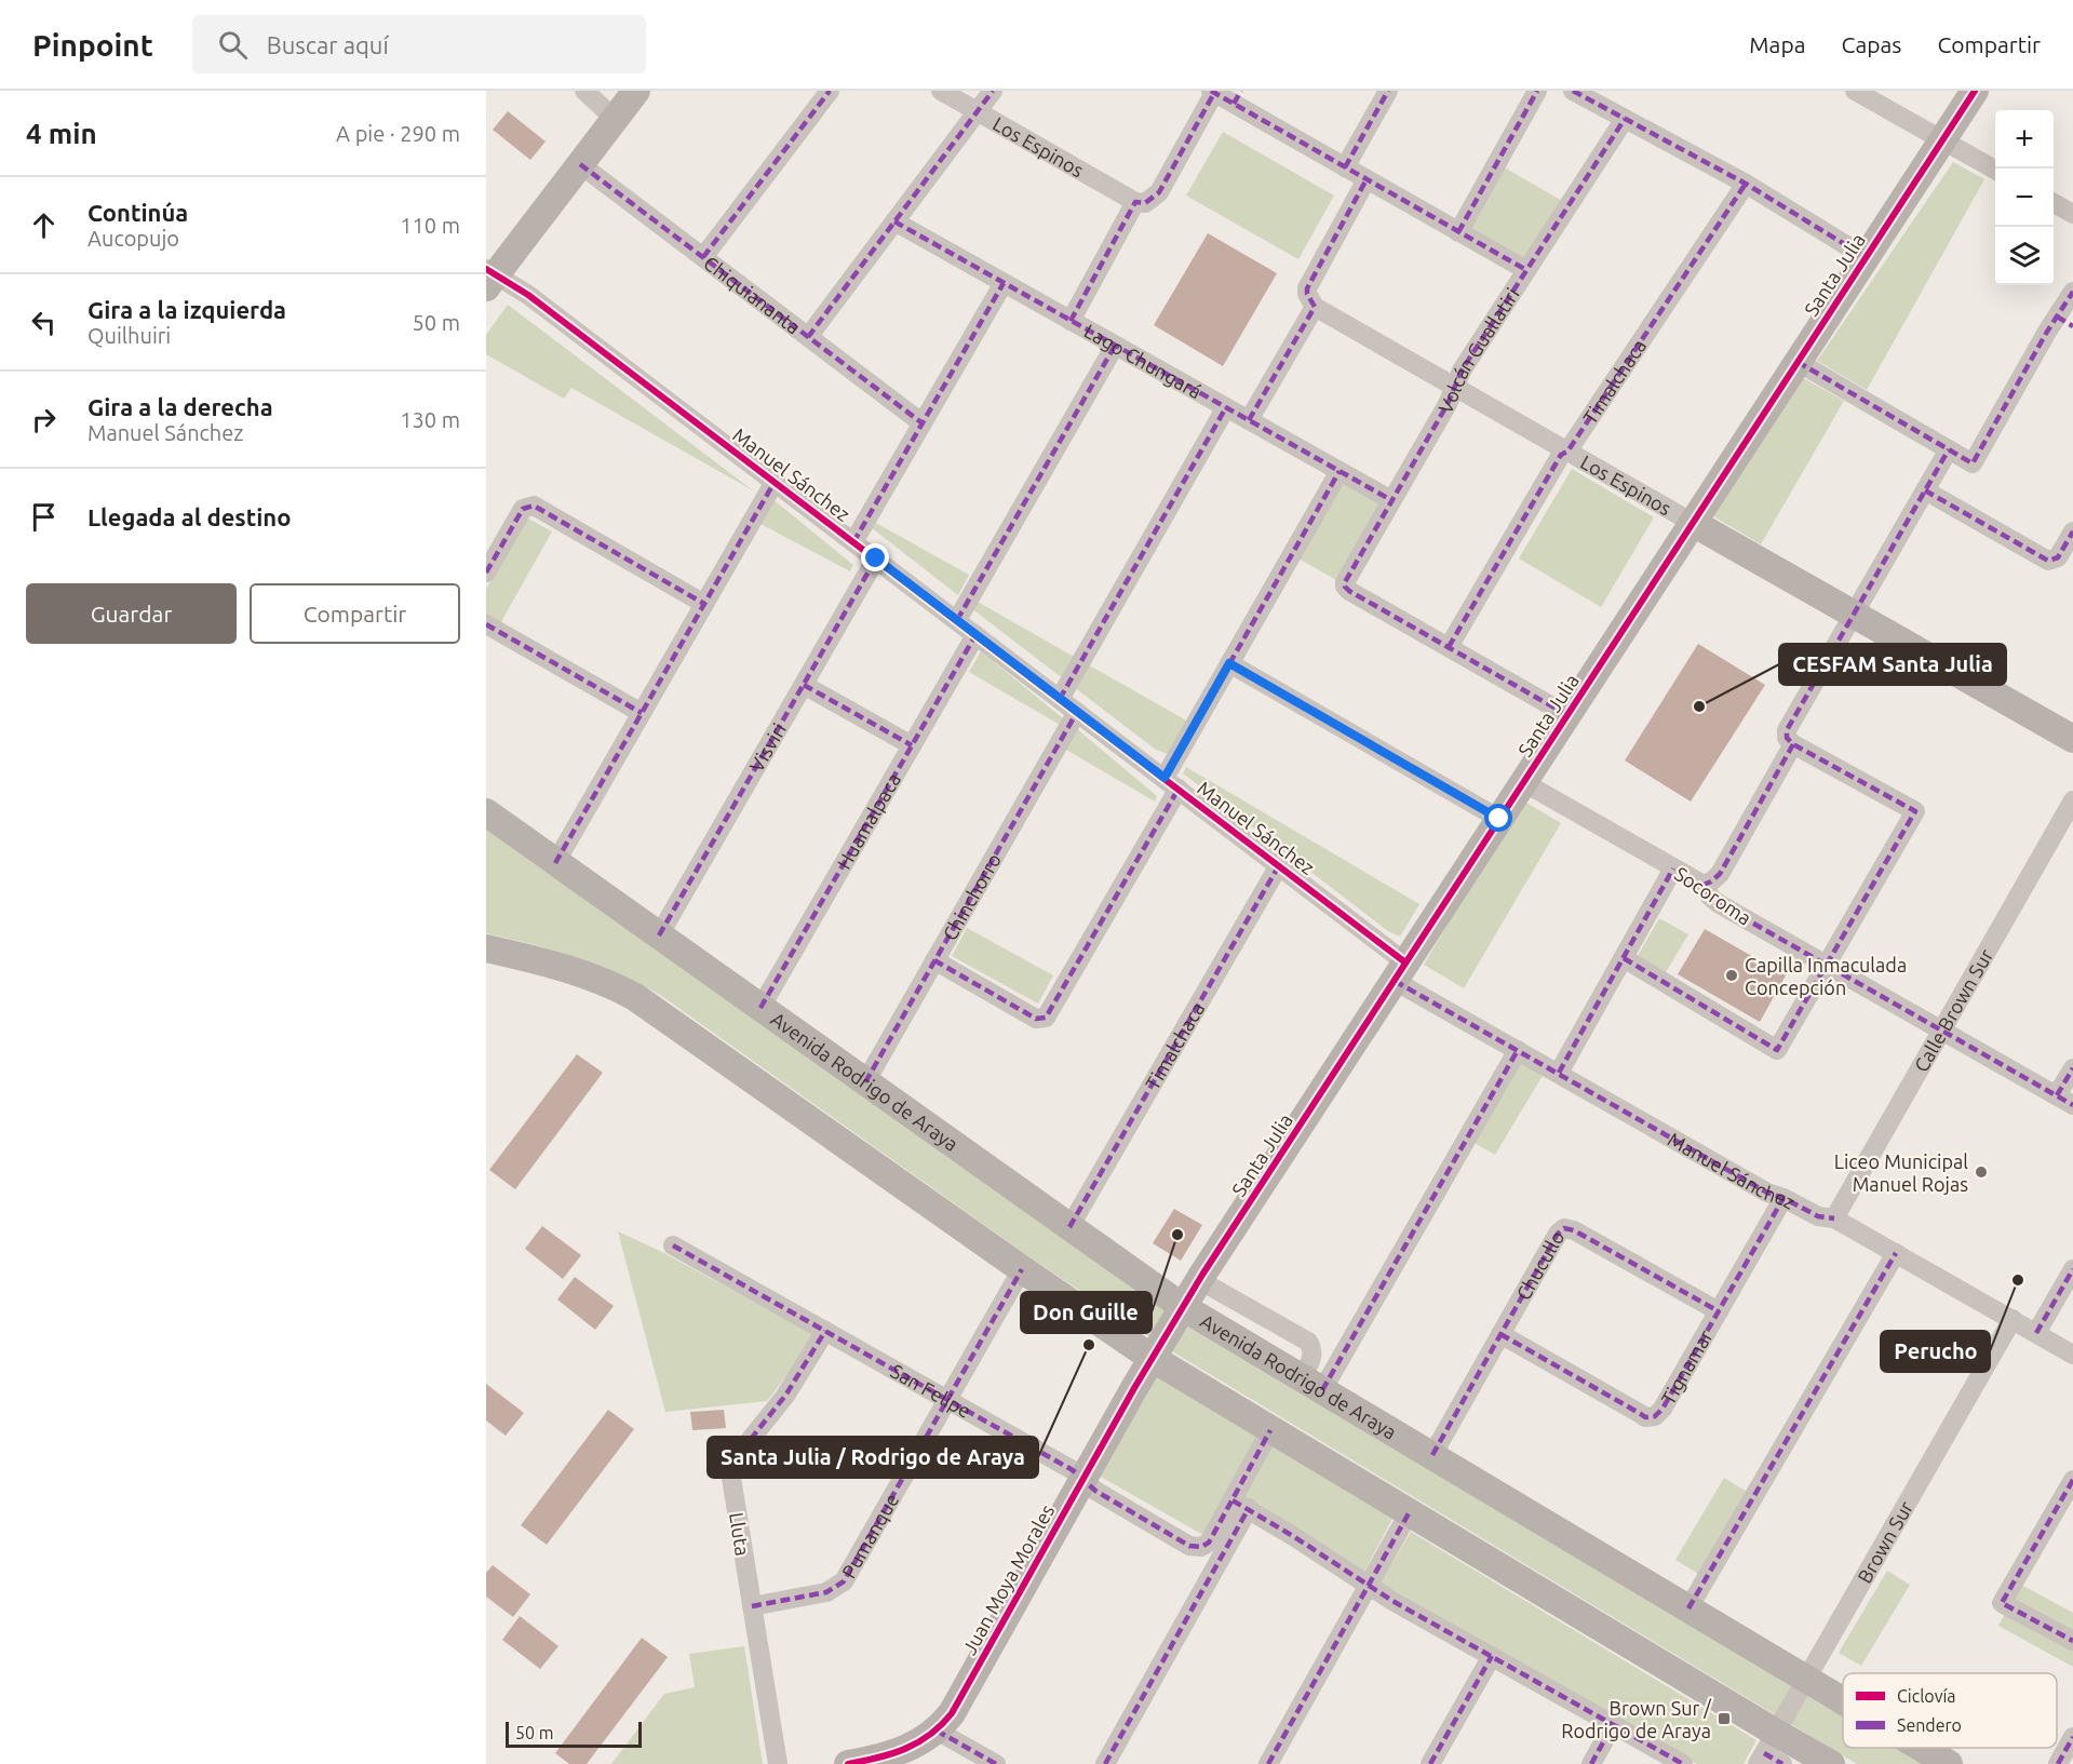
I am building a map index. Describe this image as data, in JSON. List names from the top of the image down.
{
  "streets": {
    "main road": [
      "Los Espinos",
      "Santa Julia",
      "Avenida Rodrigo de Araya",
      "Juan Moya Morales"
    ],
    "street": [
      "Chiquiananta",
      "Volcán Guallatiri",
      "Lago Chungará",
      "Timalchaca",
      "Manuel Sánchez",
      "Visviri",
      "Huamalpaca",
      "Socoroma",
      "Chinchorro",
      "Calle Brown Sur",
      "Chucullo",
      "Tignamar",
      "San Felipe",
      "Lluta",
      "Pumanque",
      "Brown Sur"
    ]
  },
  "crossings": [
    ["Los Espinos", "Santa Julia"],
    ["Los Espinos", "Volcán Guallatiri"],
    ["Los Espinos", "Timalchaca"],
    ["Santa Julia", "Manuel Sánchez"],
    ["Santa Julia", "Socoroma"],
    ["Santa Julia", "Avenida Rodrigo de Araya"],
    ["Santa Julia", "Juan Moya Morales"],
    ["Volcán Guallatiri", "Lago Chungará"],
    ["Volcán Guallatiri", "Timalchaca"],
    ["Timalchaca", "Manuel Sánchez"],
    ["Timalchaca", "Avenida Rodrigo de Araya"],
    ["Manuel Sánchez", "Visviri"],
    ["Manuel Sánchez", "Huamalpaca"],
    ["Manuel Sánchez", "Chinchorro"],
    ["Manuel Sánchez", "Calle Brown Sur"],
    ["Manuel Sánchez", "Tignamar"],
    ["Manuel Sánchez", "Brown Sur"],
    ["Visviri", "Avenida Rodrigo de Araya"],
    ["Huamalpaca", "Avenida Rodrigo de Araya"],
    ["Socoroma", "Calle Brown Sur"],
    ["Chinchorro", "Avenida Rodrigo de Araya"],
    ["Avenida Rodrigo de Araya", "Chucullo"],
    ["Avenida Rodrigo de Araya", "Brown Sur"],
    ["Chucullo", "Tignamar"],
    ["San Felipe", "Lluta"],
    ["San Felipe", "Pumanque"],
    ["San Felipe", "Juan Moya Morales"],
    ["Lluta", "Pumanque"]
  ],
  "places": {
    "other": [
      "CESFAM Santa Julia",
      "Capilla Inmaculada Concepción",
      "Liceo Municipal Manuel Rojas",
      "Don Guille",
      "Perucho",
      "Santa Julia / Rodrigo de Araya"
    ],
    "transit": ["Brown Sur / Rodrigo de Araya"]
  },
  "legend": ["Ciclovía", "Sendero"],
  "scale_bar": "50 m",
  "page": {
    "header": "Pinpoint",
    "search": "Buscar aquí",
    "nav": ["Mapa", "Capas", "Compartir"],
    "heading": ["4 min", "A pie · 290 m"],
    "map_buttons": ["+", "−"],
    "list": [
      ["Continúa", "Aucopujo", "110 m"],
      ["Gira a la izquierda", "Quilhuiri", "50 m"],
      ["Gira a la derecha", "Manuel Sánchez", "130 m"],
      "Llegada al destino"
    ],
    "buttons": ["Guardar", "Compartir"],
    "scale": "50 m"
  }
}
